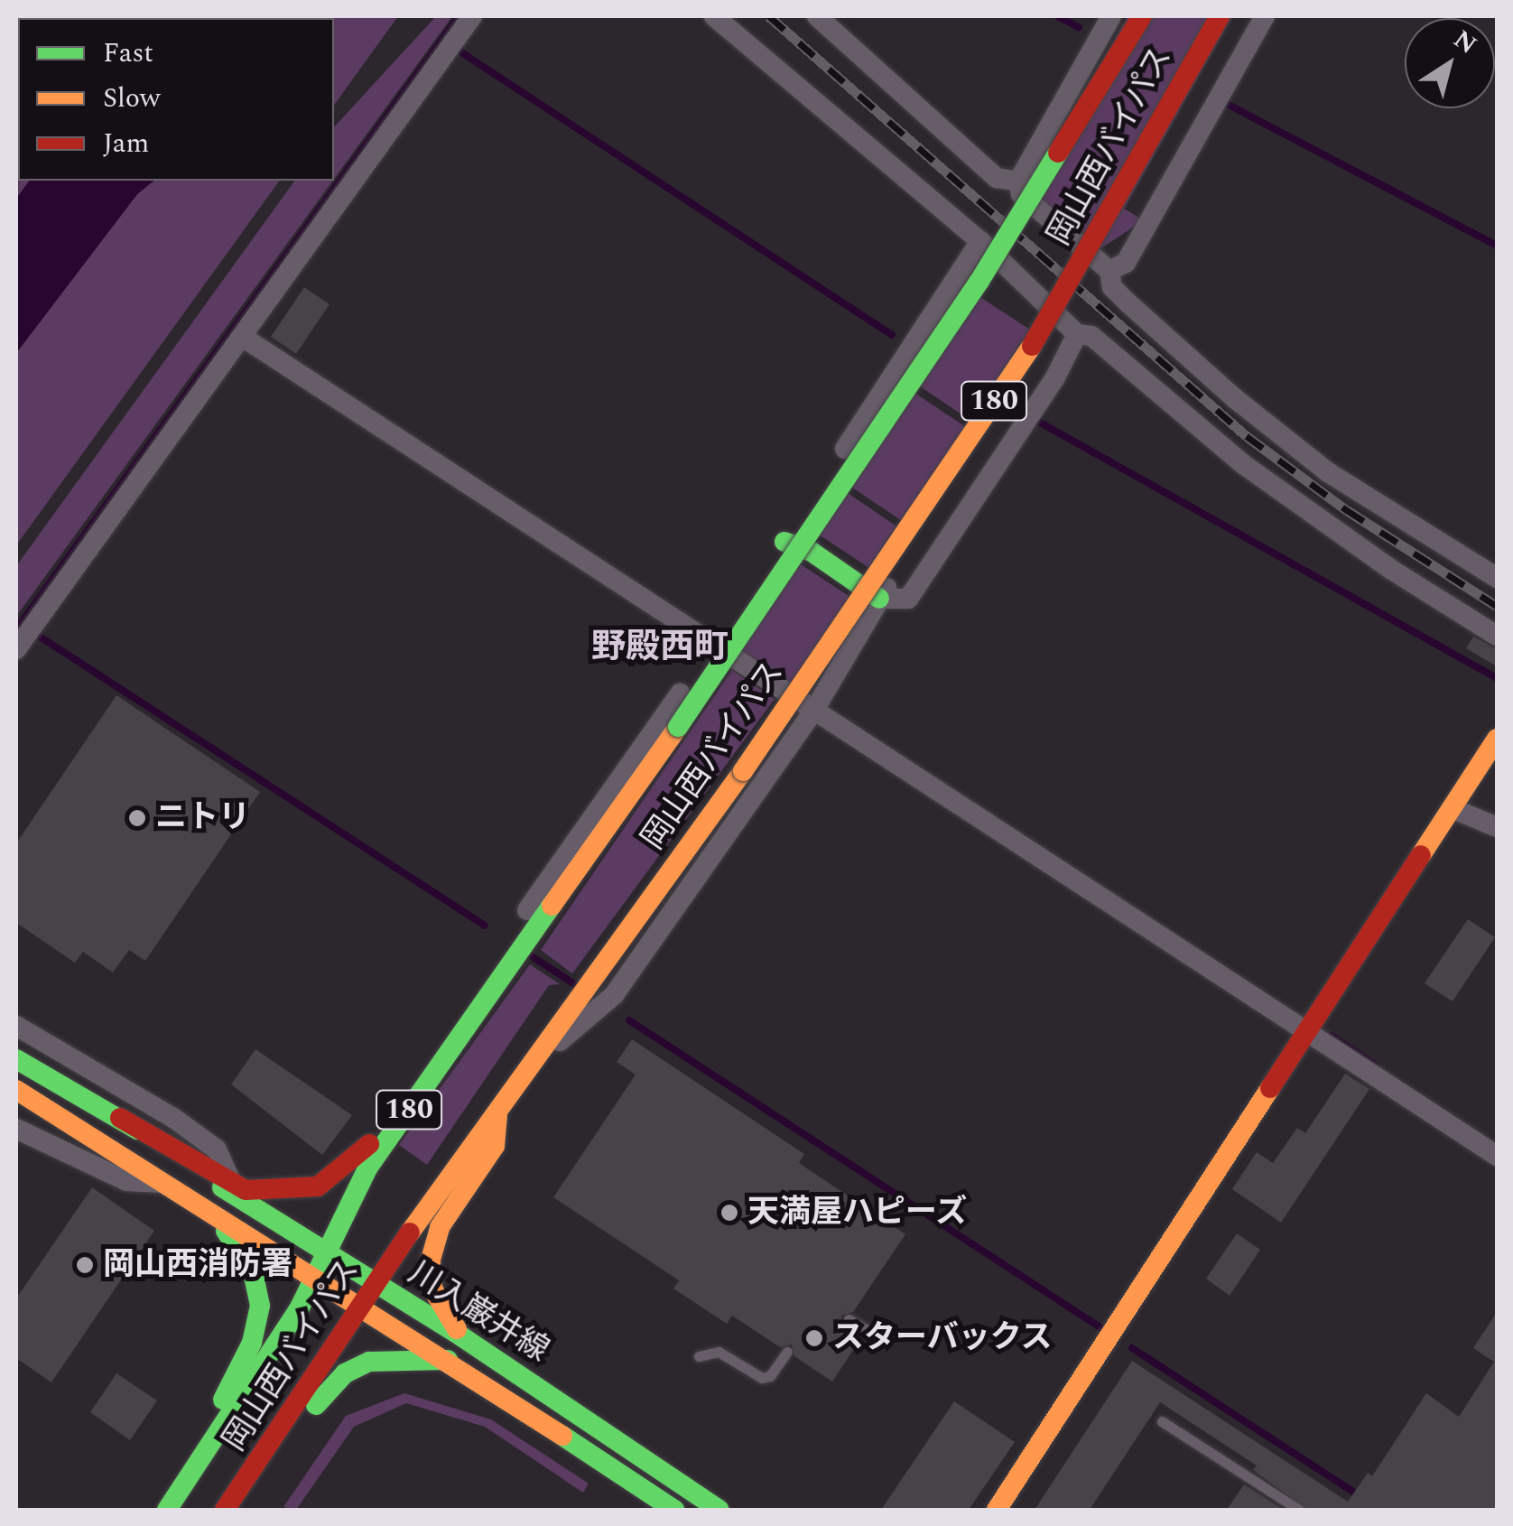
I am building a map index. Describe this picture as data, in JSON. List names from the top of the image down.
{
  "streets": {
    "main road": ["岡山西バイパス", "180", "川入巌井線"]
  },
  "crossings": [
    ["岡山西バイパス", "川入巌井線"]
  ],
  "districts": ["野殿西町"],
  "places": [
    "ニトリ",
    "天満屋ハピーズ",
    "岡山西消防署",
    "スターバックス"
  ],
  "legend": ["Fast", "Slow", "Jam"],
  "north": "top right"
}
